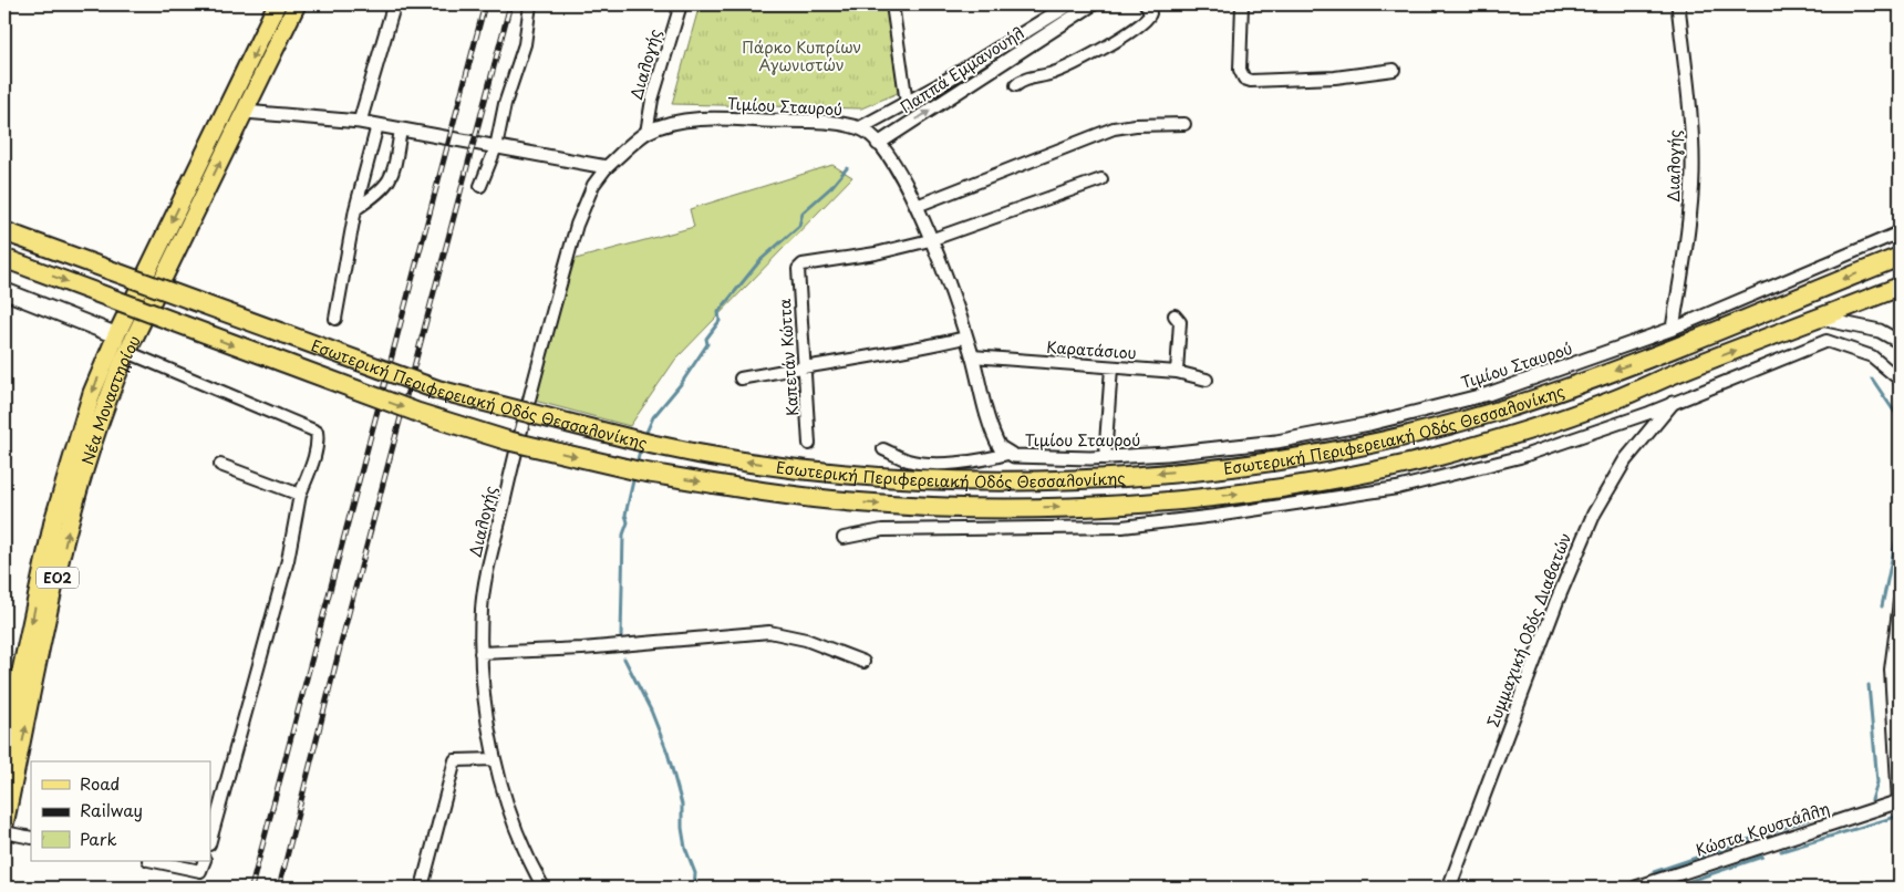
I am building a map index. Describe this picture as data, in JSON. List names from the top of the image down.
{
  "streets": {
    "highway": ["Εσωτερική Περιφερειακή Οδός Θεσσαλονίκης"],
    "main road": ["Νέα Μοναστηρίου", "ΕΟ2"],
    "street": [
      "Διαλογής",
      "Παππά Εμμανουήλ",
      "Τιμίου Σταυρού",
      "Καρατάσιου",
      "Καπετάν Κώττα",
      "Συμμαχική Οδός Διαβατών",
      "Κώστα Κρυστάλλη"
    ]
  },
  "crossings": [
    ["Διαλογής", "Τιμίου Σταυρού"],
    ["Παππά Εμμανουήλ", "Τιμίου Σταυρού"],
    ["Τιμίου Σταυρού", "Καρατάσιου"],
    ["Τιμίου Σταυρού", "Καπετάν Κώττα"]
  ],
  "parks": ["Πάρκο Κυπρίων Αγωνιστών"],
  "legend": ["Road", "Railway", "Park"]
}
